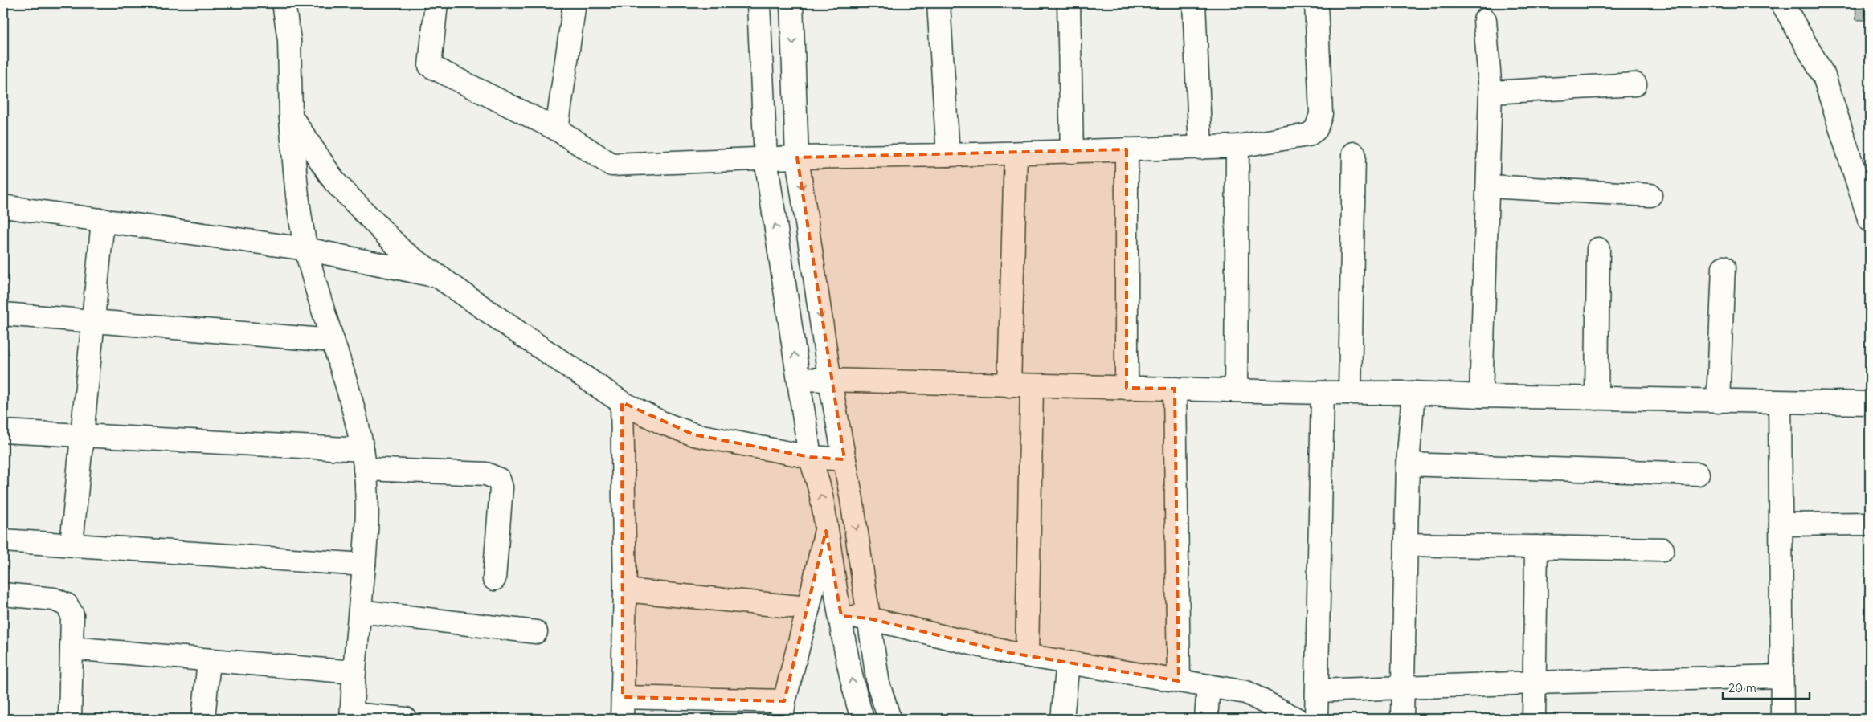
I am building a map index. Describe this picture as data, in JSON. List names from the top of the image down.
{
  "scale_bar": "20 m"
}
